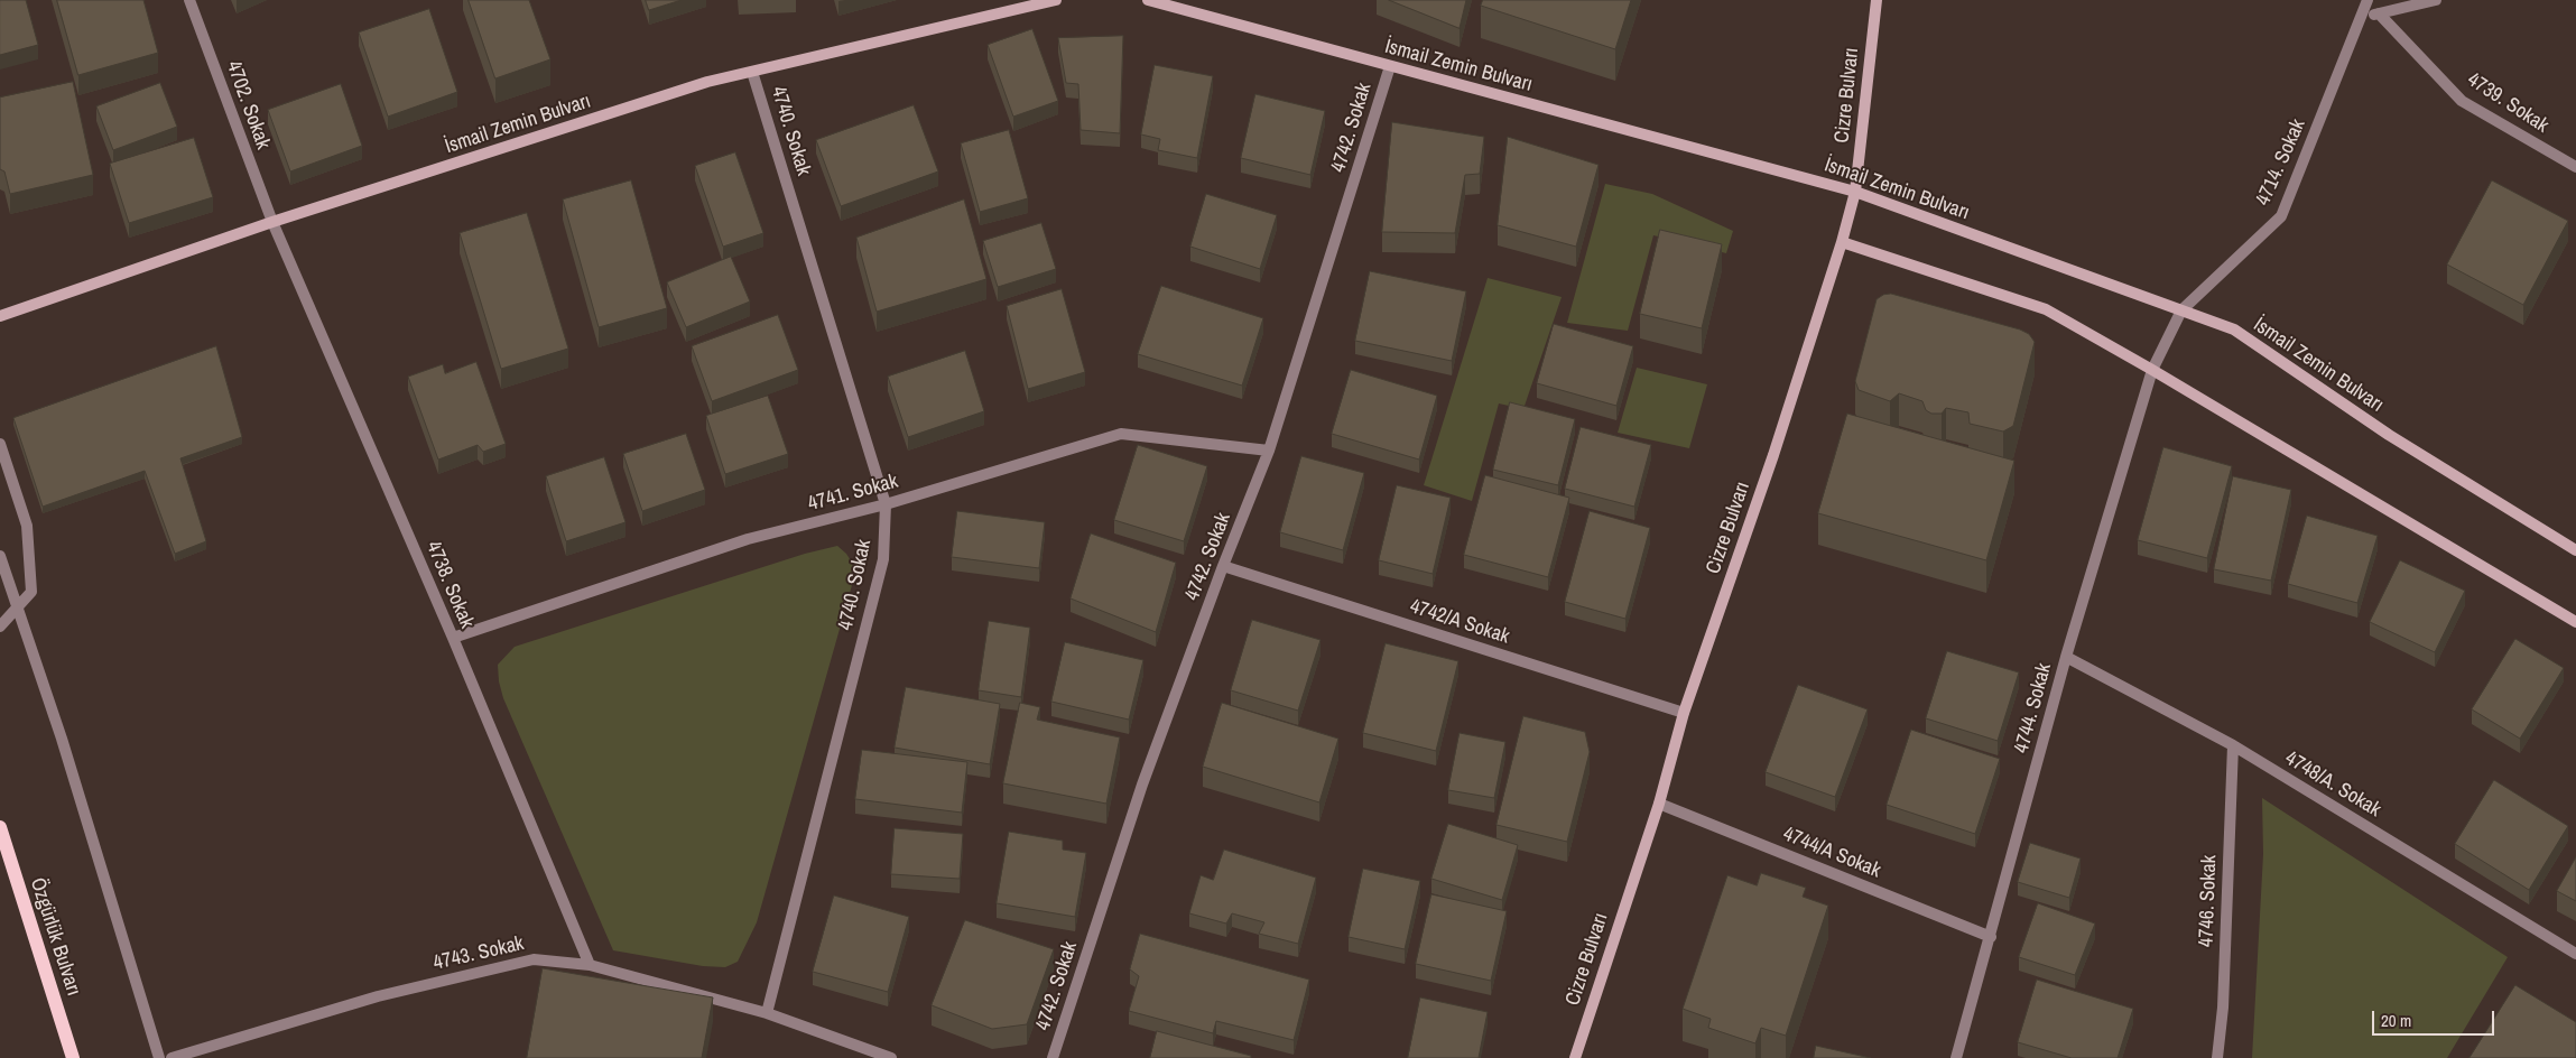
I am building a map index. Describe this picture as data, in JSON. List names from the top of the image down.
{
  "streets": {
    "main road": ["İsmail Zemin Bulvarı", "Cizre Bulvarı", "Özgürlük Bulvarı"],
    "street": [
      "4739. Sokak",
      "4702. Sokak",
      "4742. Sokak",
      "4740. Sokak",
      "4714. Sokak",
      "4741. Sokak",
      "4738. Sokak",
      "4742/A Sokak",
      "4744. Sokak",
      "4748/A. Sokak",
      "4744/A Sokak",
      "4746. Sokak",
      "4743. Sokak"
    ]
  },
  "crossings": [
    ["İsmail Zemin Bulvarı", "Cizre Bulvarı"],
    ["İsmail Zemin Bulvarı", "4702. Sokak"],
    ["İsmail Zemin Bulvarı", "4742. Sokak"],
    ["İsmail Zemin Bulvarı", "4740. Sokak"],
    ["İsmail Zemin Bulvarı", "4714. Sokak"],
    ["İsmail Zemin Bulvarı", "4738. Sokak"],
    ["Cizre Bulvarı", "4742/A Sokak"],
    ["Cizre Bulvarı", "4744/A Sokak"],
    ["4702. Sokak", "4738. Sokak"],
    ["4742. Sokak", "4741. Sokak"],
    ["4742. Sokak", "4742/A Sokak"],
    ["4740. Sokak", "4741. Sokak"],
    ["4740. Sokak", "4743. Sokak"],
    ["4714. Sokak", "4744. Sokak"],
    ["4741. Sokak", "4738. Sokak"],
    ["4738. Sokak", "4743. Sokak"],
    ["4744. Sokak", "4748/A. Sokak"],
    ["4744. Sokak", "4744/A Sokak"],
    ["4748/A. Sokak", "4746. Sokak"]
  ],
  "scale_bar": "20 m"
}
